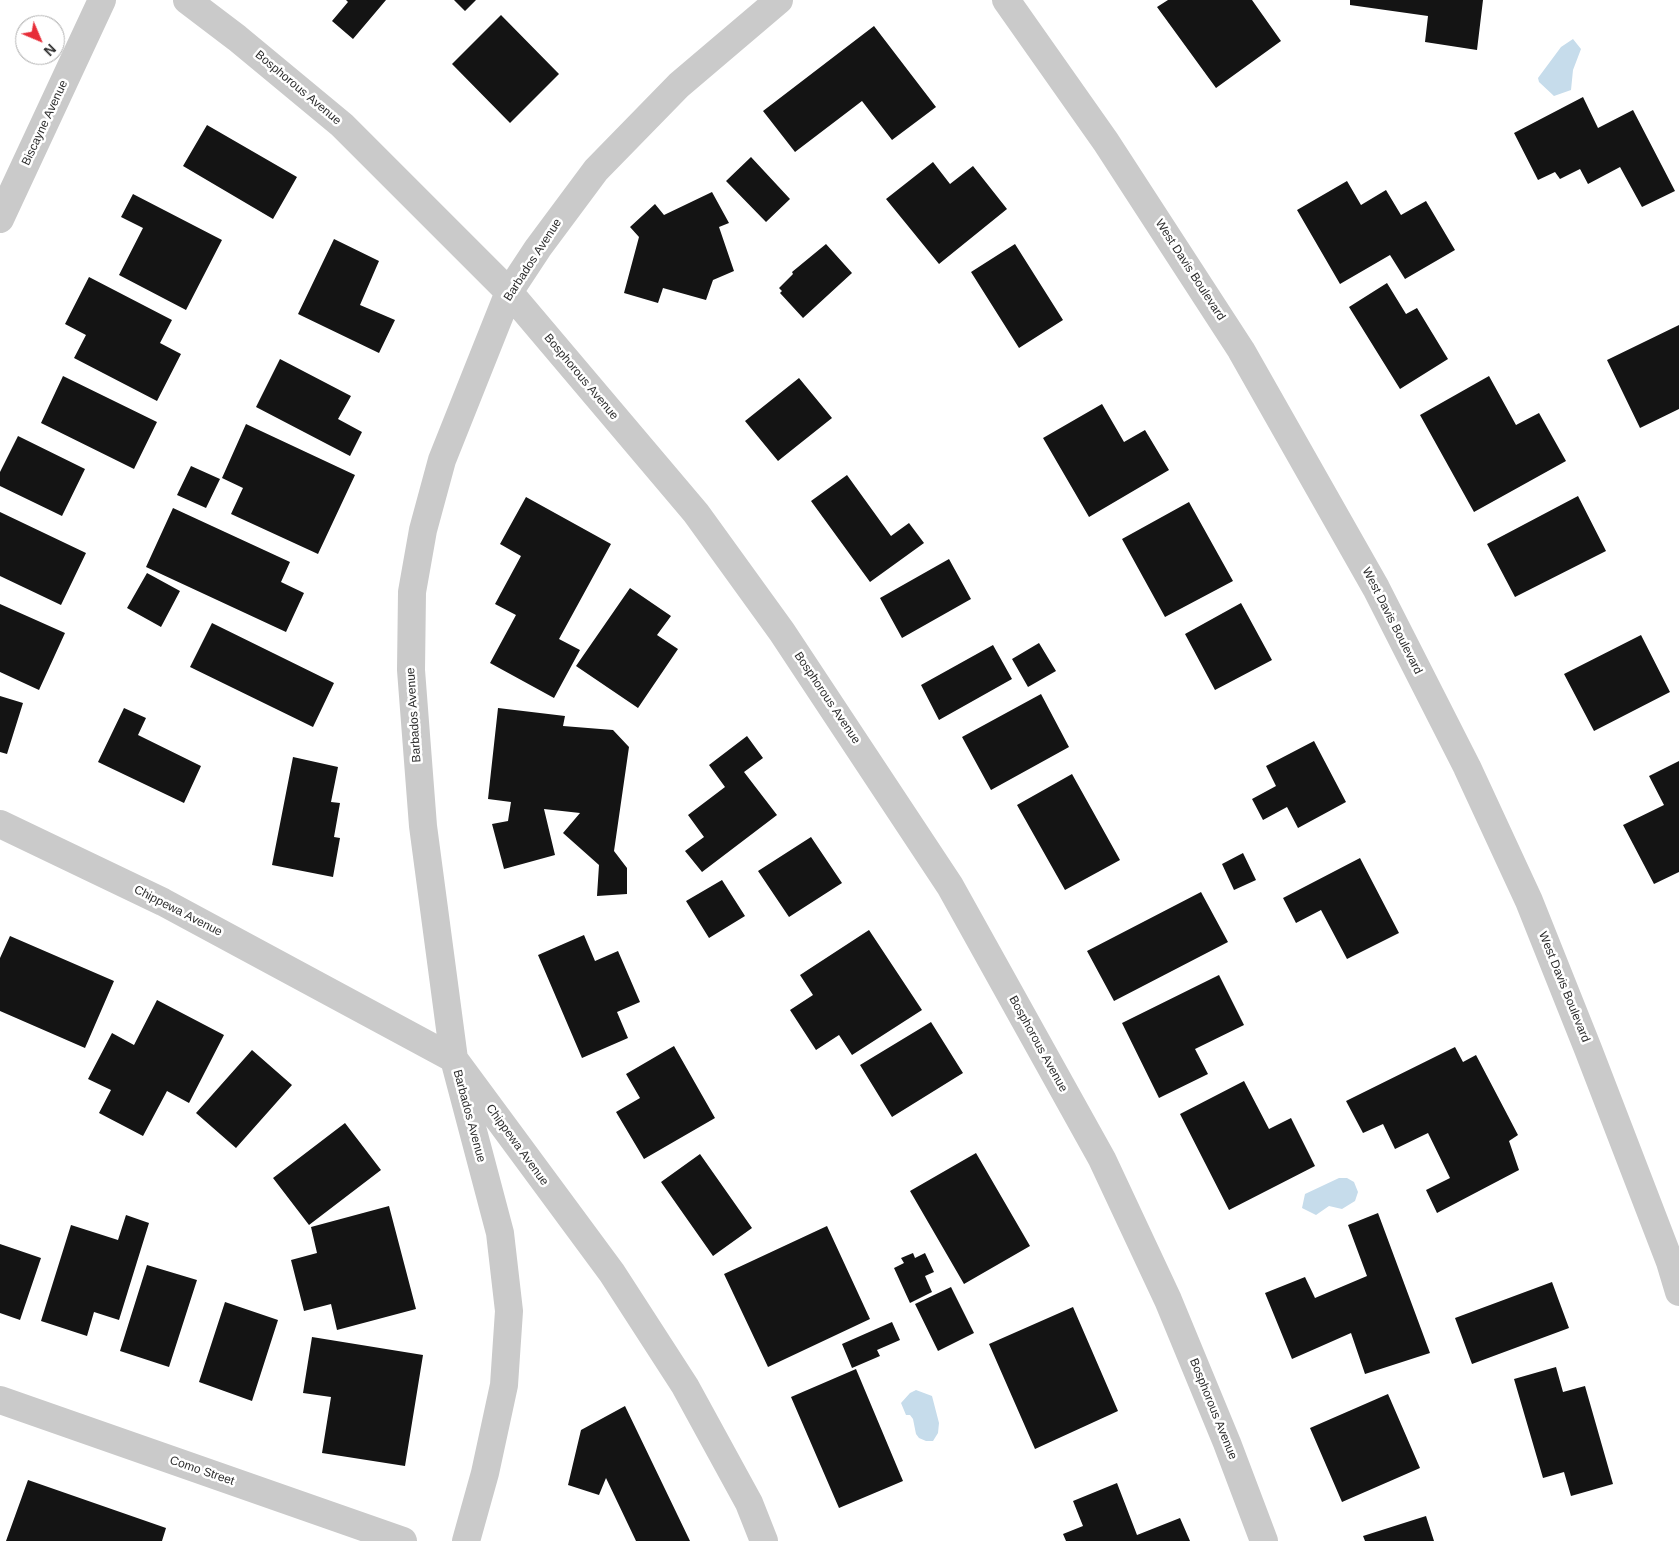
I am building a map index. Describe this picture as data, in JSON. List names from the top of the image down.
{
  "streets": {
    "street": [
      "Bosphorous Avenue",
      "Biscayne Avenue",
      "Barbados Avenue",
      "West Davis Boulevard",
      "Chippewa Avenue",
      "Como Street"
    ]
  },
  "crossings": [
    ["Bosphorous Avenue", "Barbados Avenue"],
    ["Barbados Avenue", "Chippewa Avenue"]
  ],
  "north": "bottom right"
}
